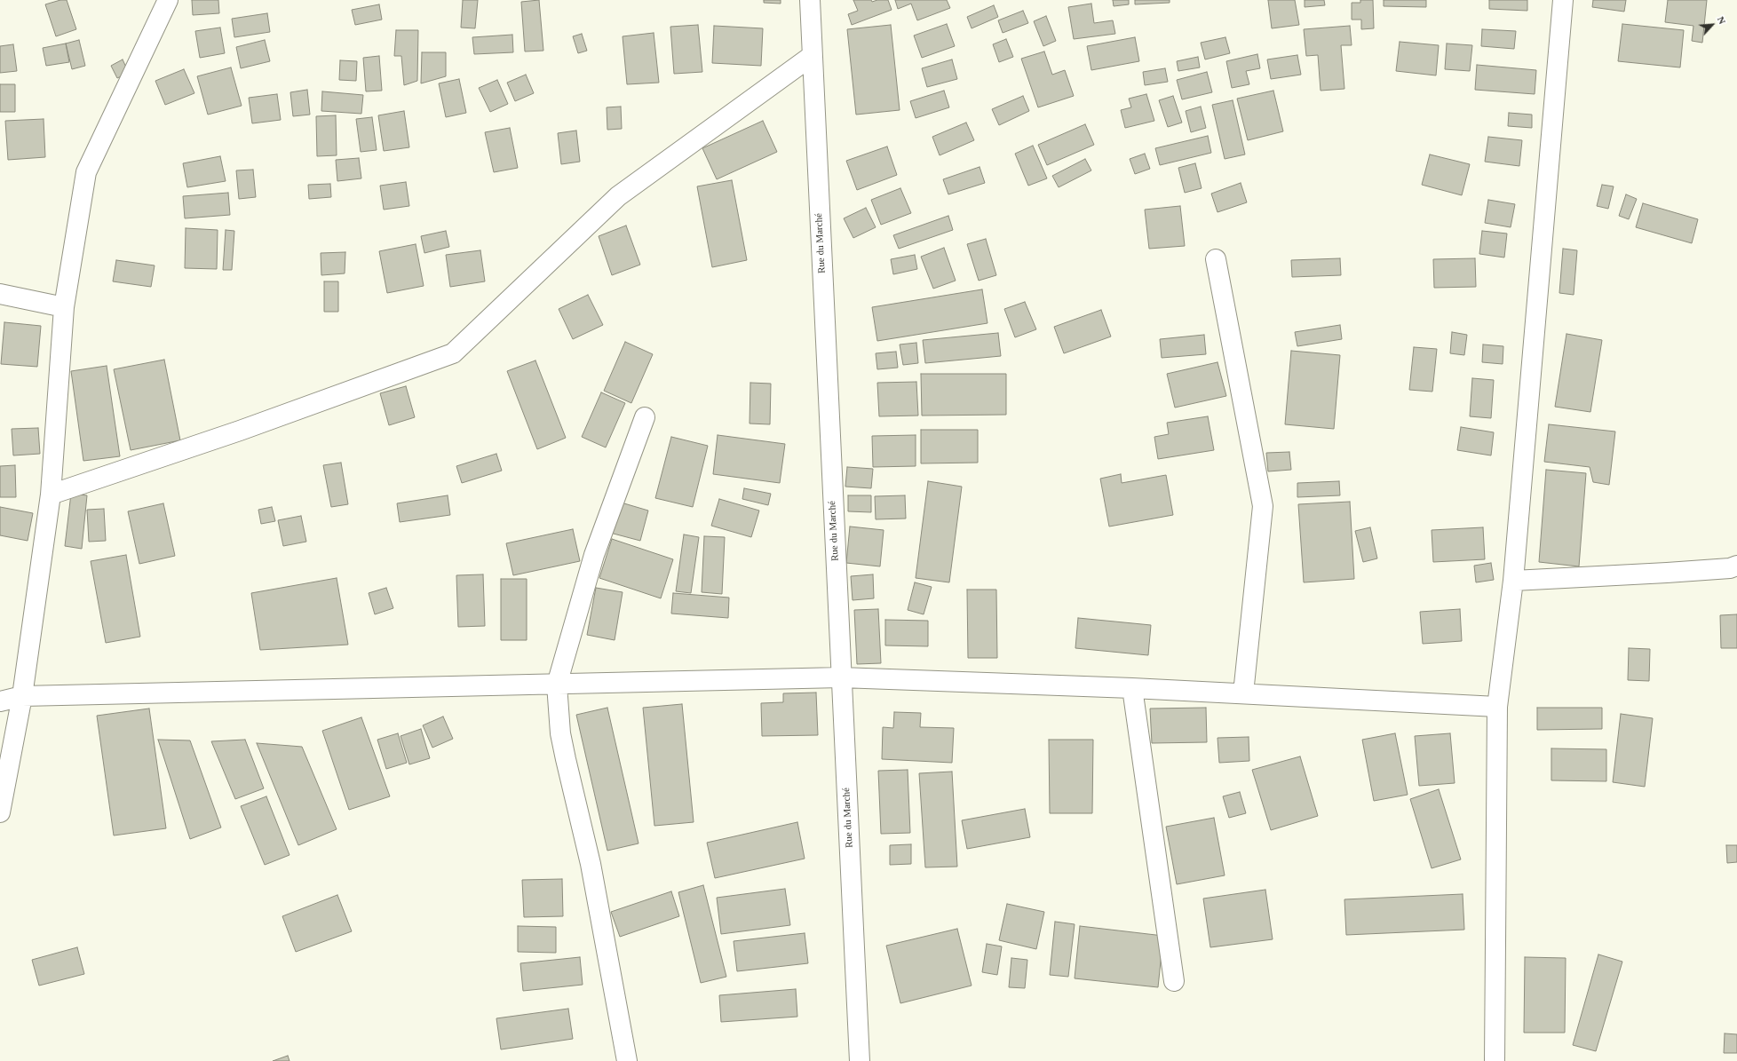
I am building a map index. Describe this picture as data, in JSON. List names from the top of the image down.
{
  "streets": {
    "street": ["Rue du Marché"]
  },
  "north": "top right"
}
